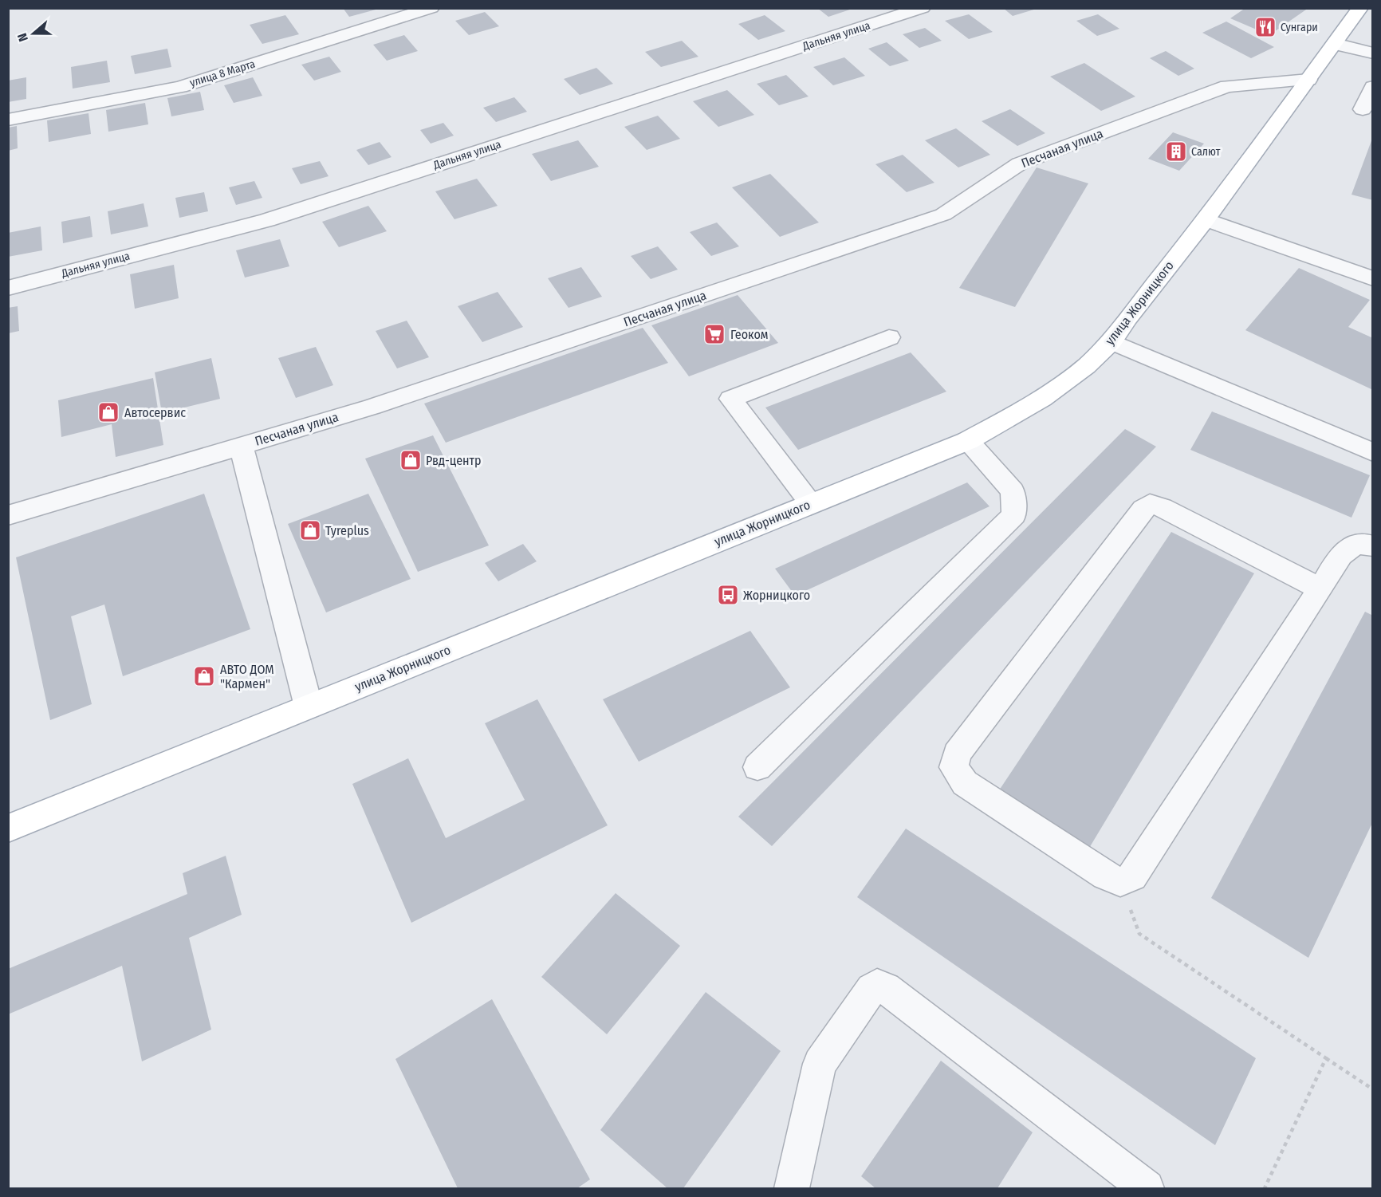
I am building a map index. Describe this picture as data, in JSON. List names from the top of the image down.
{
  "streets": {
    "main road": ["улица Жорницкого"],
    "street": ["Дальняя улица", "улица 8 Марта", "Песчаная улица"]
  },
  "crossings": [
    ["Песчаная улица", "улица Жорницкого"]
  ],
  "places": {
    "restaurant": ["Сунгари"],
    "building": ["Салют"],
    "supermarket": ["Геоком"],
    "shop": [
      "Автосервис",
      "Рвд-центр",
      "Tyreplus",
      "АВТО ДОМ \"Кармен\""
    ],
    "bus stop": ["Жорницкого"]
  },
  "north": "left"
}
